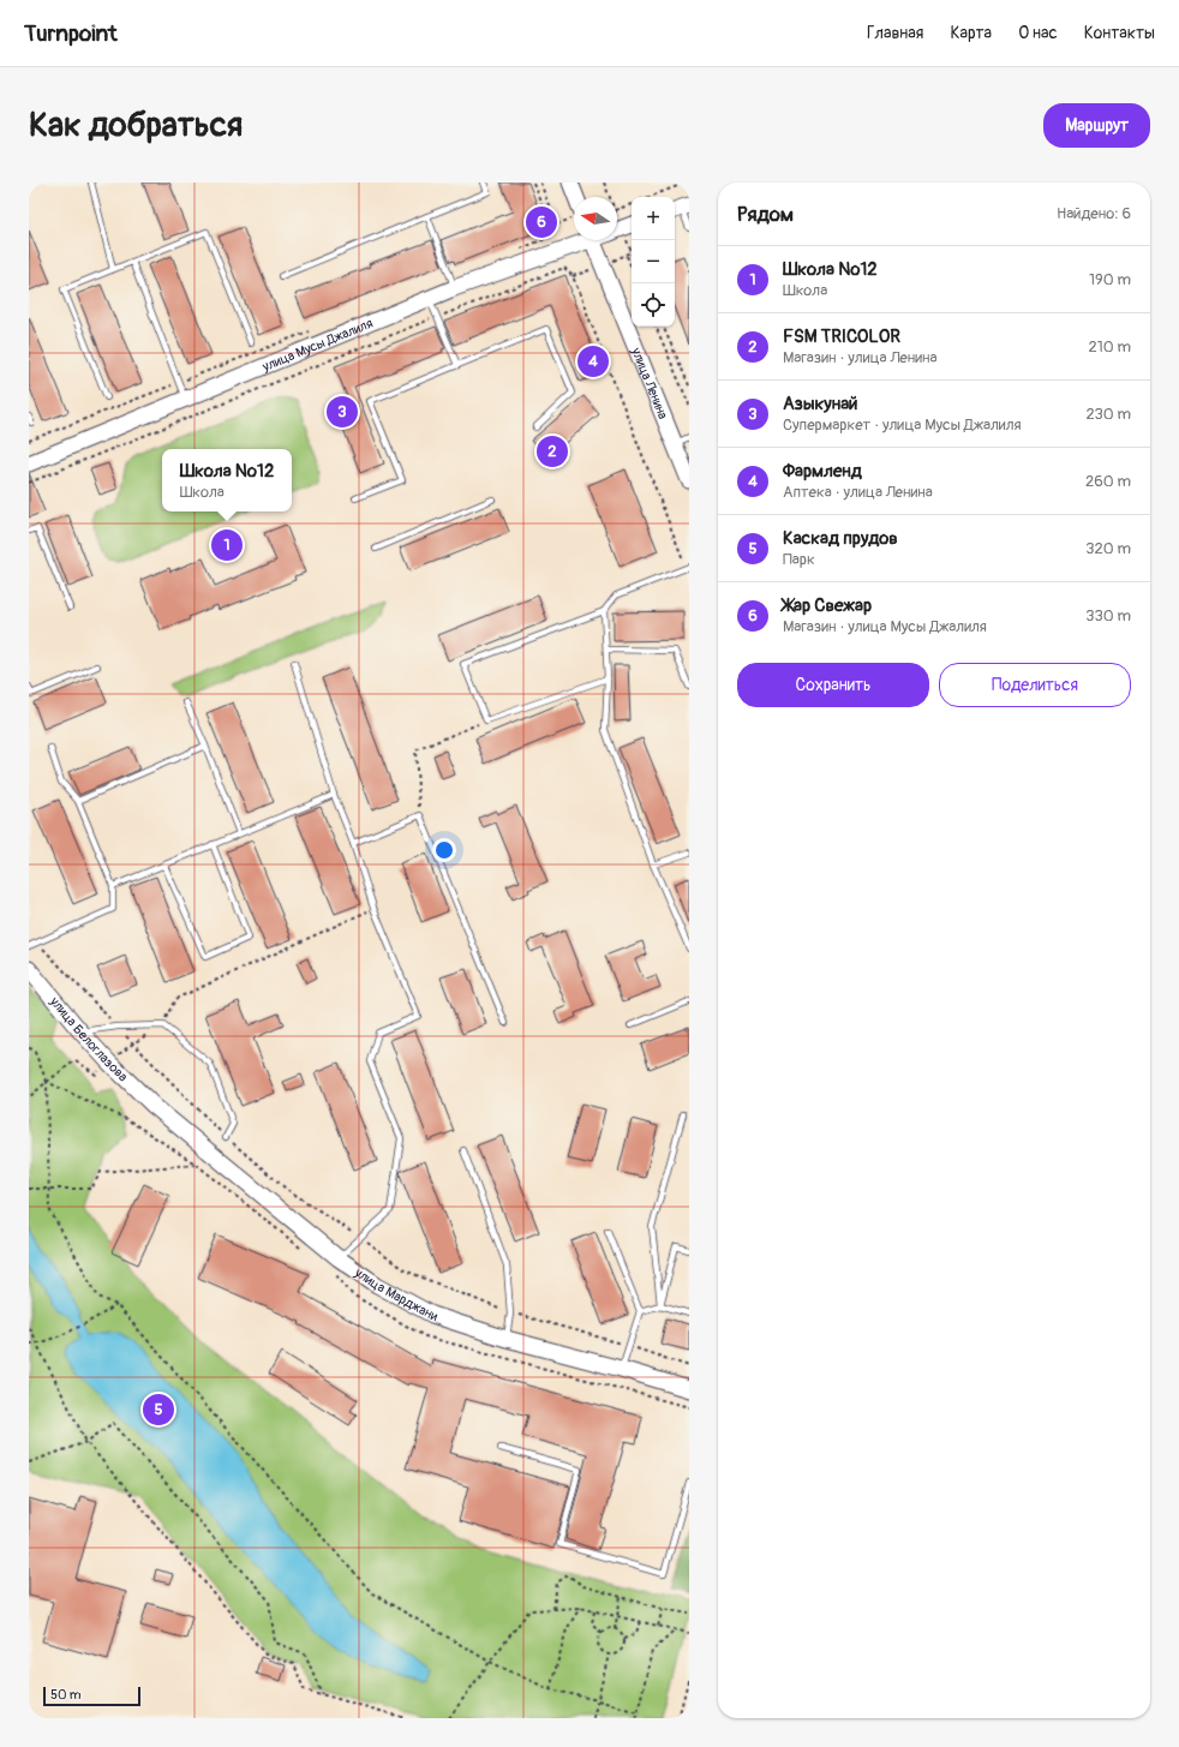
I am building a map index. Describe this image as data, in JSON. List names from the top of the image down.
{
  "streets": {
    "street": [
      "улица Мусы Джалиля",
      "улица Ленина",
      "улица Белоглазова",
      "улица Марджани"
    ]
  },
  "crossings": [
    ["улица Белоглазова", "улица Марджани"]
  ],
  "scale_bar": "50 m",
  "north": "left",
  "page": {
    "header": "Turnpoint",
    "nav": [
      "Главная",
      "Карта",
      "О нас",
      "Контакты"
    ],
    "buttons": [
      "Маршрут",
      ["Сохранить", "Поделиться"]
    ],
    "title": "Как добраться",
    "heading": ["Рядом", "Найдено: 6"],
    "map_buttons": ["+", "−"],
    "pins": [
      "6",
      "4",
      "3",
      "2",
      "1",
      "5"
    ],
    "list": [
      {
        "mark": "1",
        "name": "Школа №12",
        "note": "Школа",
        "value": "190 m"
      },
      {
        "mark": "2",
        "name": "FSM TRICOLOR",
        "note": "Магазин · улица Ленина",
        "value": "210 m"
      },
      {
        "mark": "3",
        "name": "Азыкунай",
        "note": "Супермаркет · улица Мусы Джалиля",
        "value": "230 m"
      },
      {
        "mark": "4",
        "name": "Фармленд",
        "note": "Аптека · улица Ленина",
        "value": "260 m"
      },
      {
        "mark": "5",
        "name": "Каскад прудов",
        "note": "Парк",
        "value": "320 m"
      },
      {
        "mark": "6",
        "name": "Жар Свежар",
        "note": "Магазин · улица Мусы Джалиля",
        "value": "330 m"
      }
    ],
    "popup": ["Школа №12", "Школа"],
    "scale": "50 m"
  }
}
